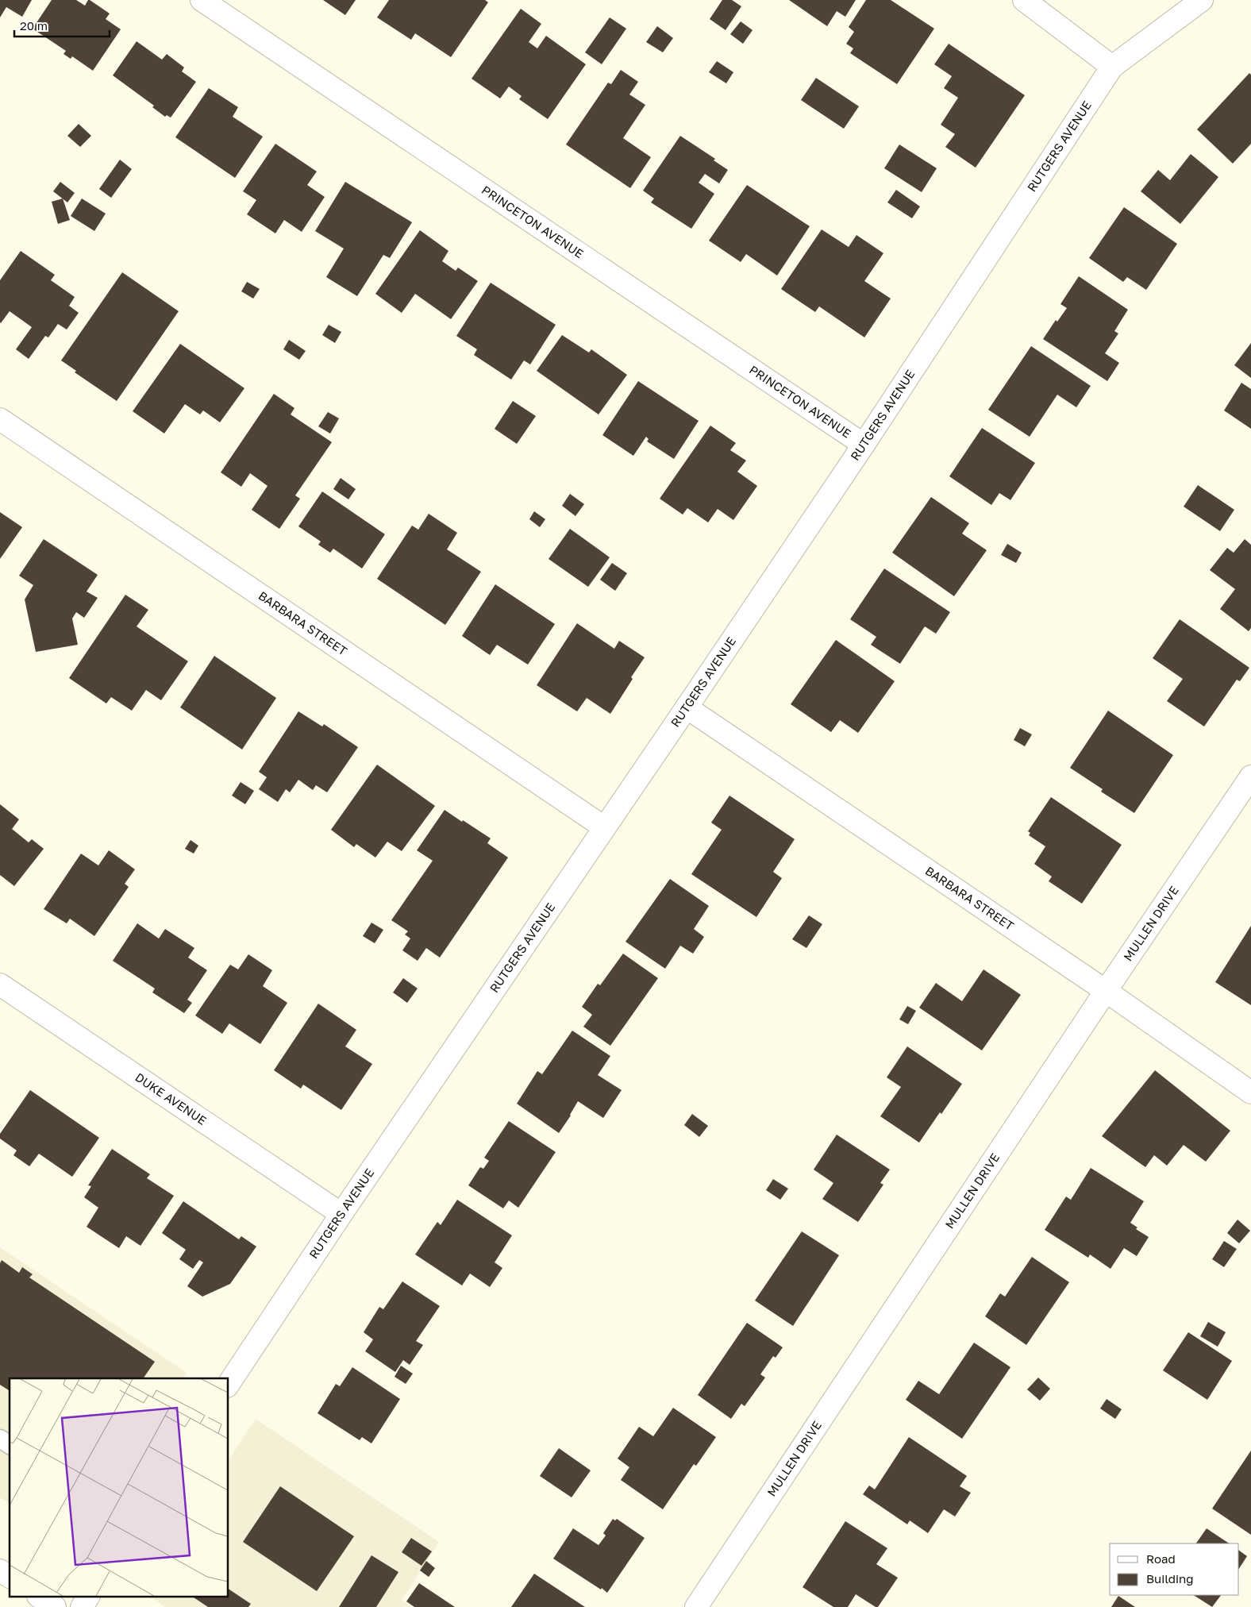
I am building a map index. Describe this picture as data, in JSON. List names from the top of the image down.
{
  "streets": {
    "street": [
      "RUTGERS AVENUE",
      "PRINCETON AVENUE",
      "BARBARA STREET",
      "MULLEN DRIVE",
      "DUKE AVENUE"
    ]
  },
  "crossings": [
    ["RUTGERS AVENUE", "PRINCETON AVENUE"],
    ["RUTGERS AVENUE", "BARBARA STREET"],
    ["RUTGERS AVENUE", "DUKE AVENUE"],
    ["BARBARA STREET", "MULLEN DRIVE"]
  ],
  "legend": ["Road", "Building"],
  "scale_bar": "20 m"
}
